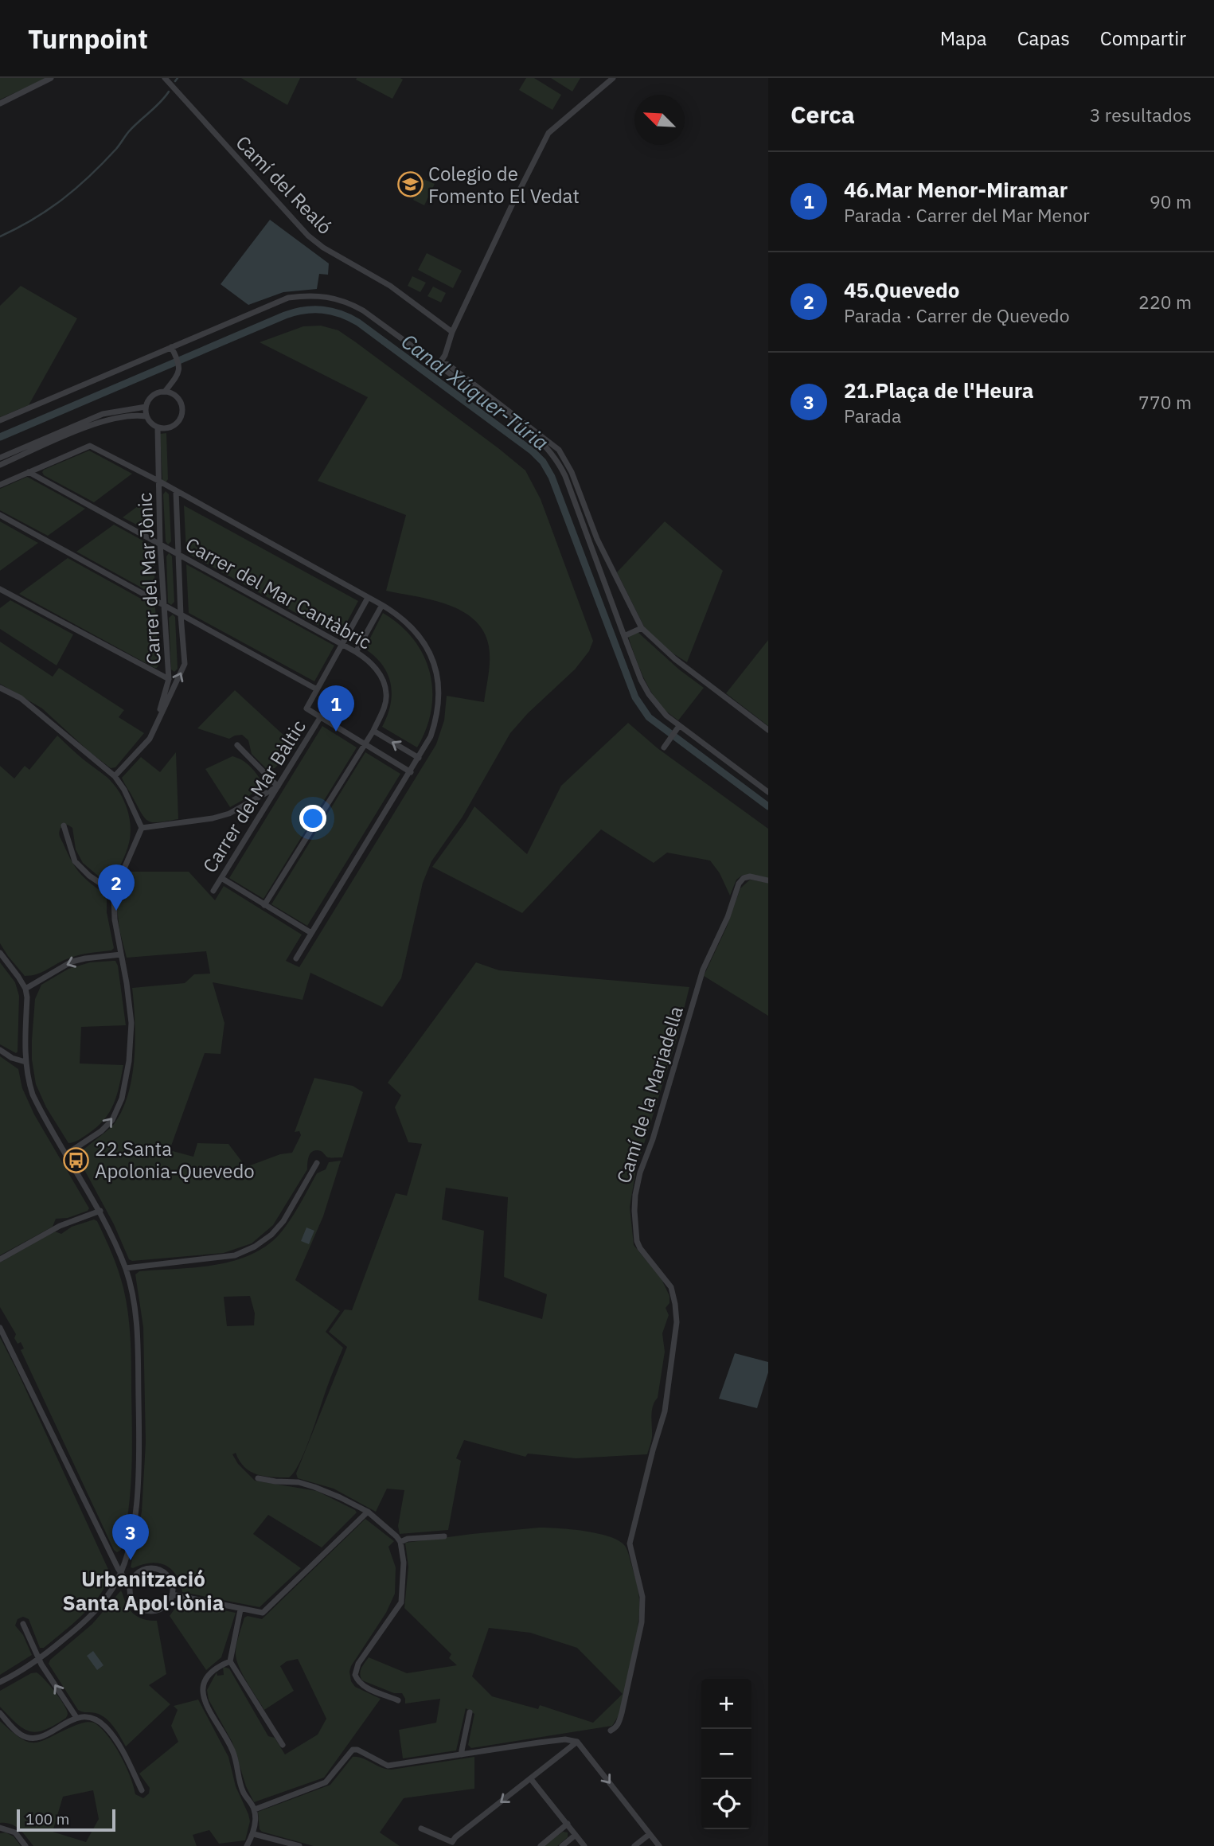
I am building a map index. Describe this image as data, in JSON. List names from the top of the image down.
{
  "streets": {
    "street": [
      "Camí del Realó",
      "Carrer del Mar Jònic",
      "Carrer del Mar Cantàbric",
      "Carrer del Mar Bàltic",
      "Camí de la Marjadella"
    ]
  },
  "crossings": [
    ["Carrer del Mar Jònic", "Carrer del Mar Cantàbric"]
  ],
  "districts": ["Urbanització Santa Apol·lònia"],
  "water": ["Canal Xúquer-Túria"],
  "places": {
    "school or university": ["Colegio de Fomento El Vedat"],
    "bus stop": ["22.Santa Apolonia-Quevedo"]
  },
  "scale_bar": "100 m",
  "north": "top left",
  "page": {
    "header": "Turnpoint",
    "nav": ["Mapa", "Capas", "Compartir"],
    "heading": ["Cerca", "3 resultados"],
    "list": [
      {
        "mark": "1",
        "name": "46.Mar Menor-Miramar",
        "note": "Parada · Carrer del Mar Menor",
        "value": "90 m"
      },
      {
        "mark": "2",
        "name": "45.Quevedo",
        "note": "Parada · Carrer de Quevedo",
        "value": "220 m"
      },
      {
        "mark": "3",
        "name": "21.Plaça de l'Heura",
        "note": "Parada",
        "value": "770 m"
      }
    ],
    "pins": ["1", "2", "3"],
    "map_buttons": ["+", "−"],
    "scale": "100 m"
  }
}
